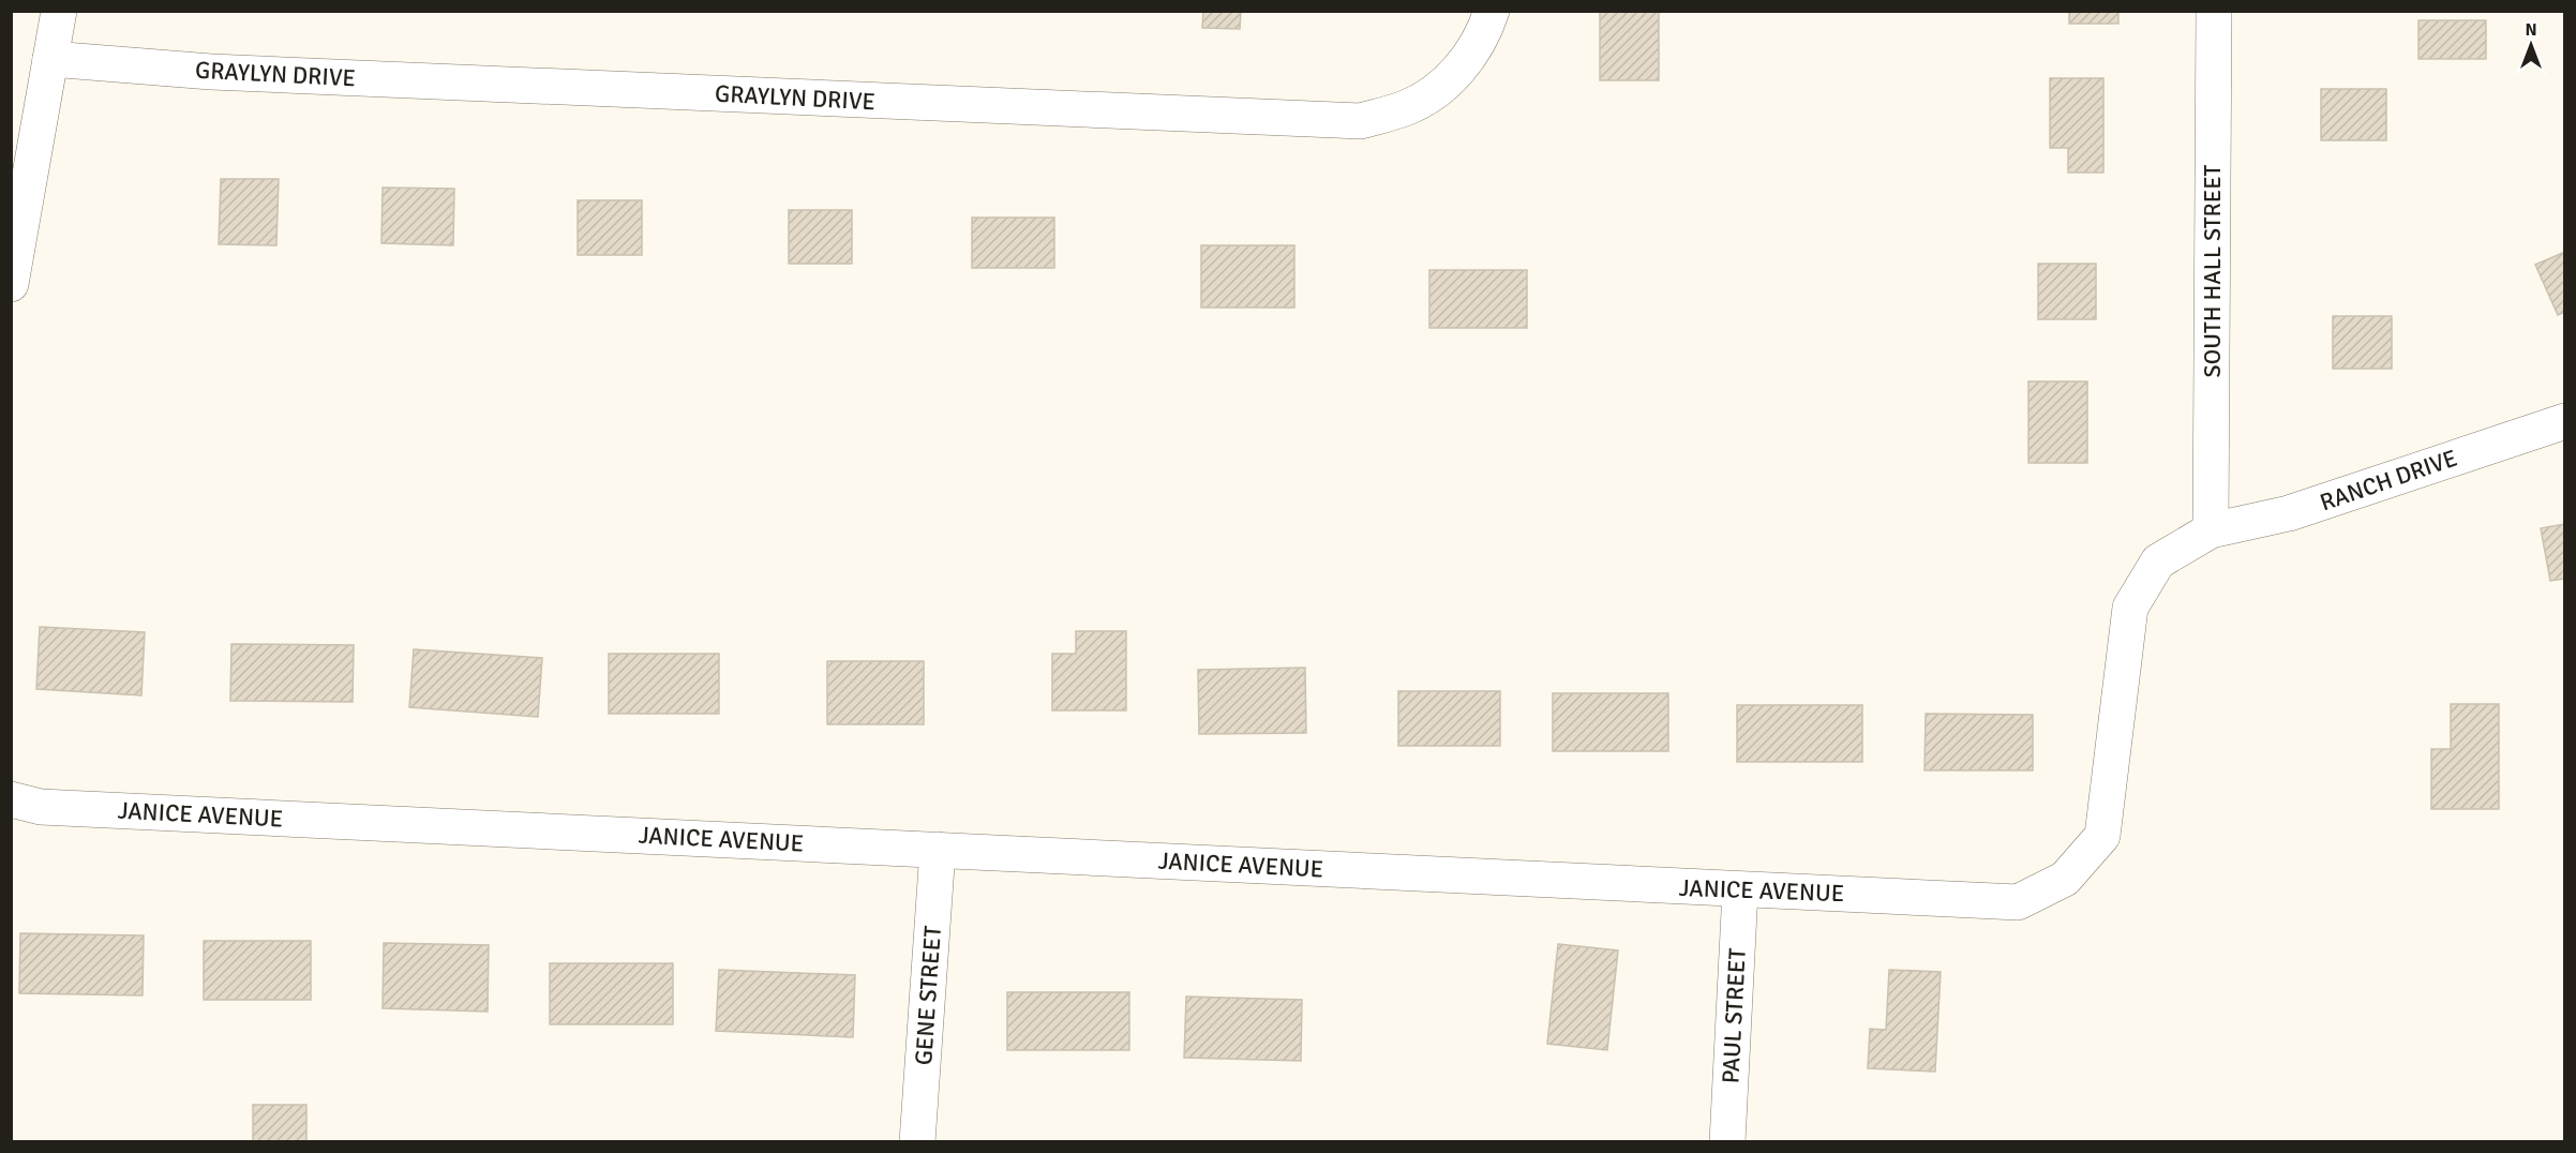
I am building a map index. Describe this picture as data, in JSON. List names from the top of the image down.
{
  "streets": {
    "street": [
      "GRAYLYN DRIVE",
      "SOUTH HALL STREET",
      "RANCH DRIVE",
      "JANICE AVENUE",
      "GENE STREET",
      "PAUL STREET"
    ]
  },
  "crossings": [
    ["SOUTH HALL STREET", "RANCH DRIVE"],
    ["SOUTH HALL STREET", "JANICE AVENUE"],
    ["RANCH DRIVE", "JANICE AVENUE"],
    ["JANICE AVENUE", "GENE STREET"],
    ["JANICE AVENUE", "PAUL STREET"]
  ],
  "north": "top"
}
